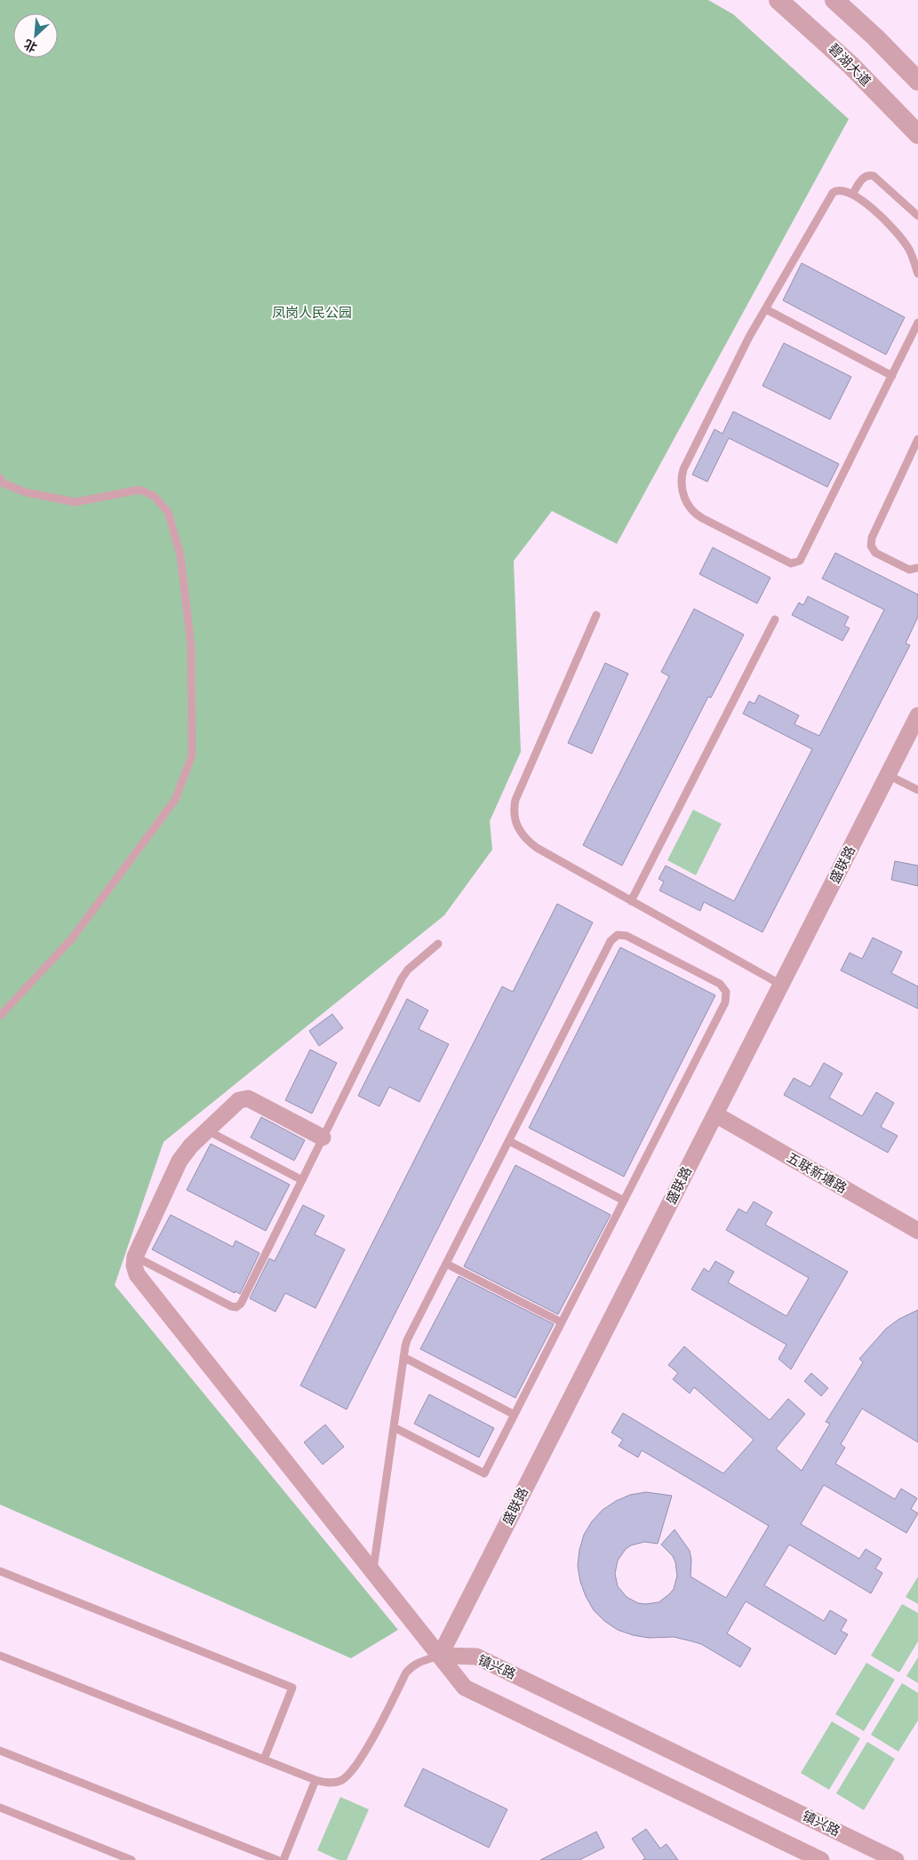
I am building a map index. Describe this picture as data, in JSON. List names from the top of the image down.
{
  "streets": {
    "street": [
      "碧湖大道",
      "盛联路",
      "五联新塘路",
      "镇兴路"
    ]
  },
  "crossings": [
    ["盛联路", "五联新塘路"],
    ["盛联路", "镇兴路"]
  ],
  "parks": ["凤岗人民公园"],
  "north": "bottom left"
}
